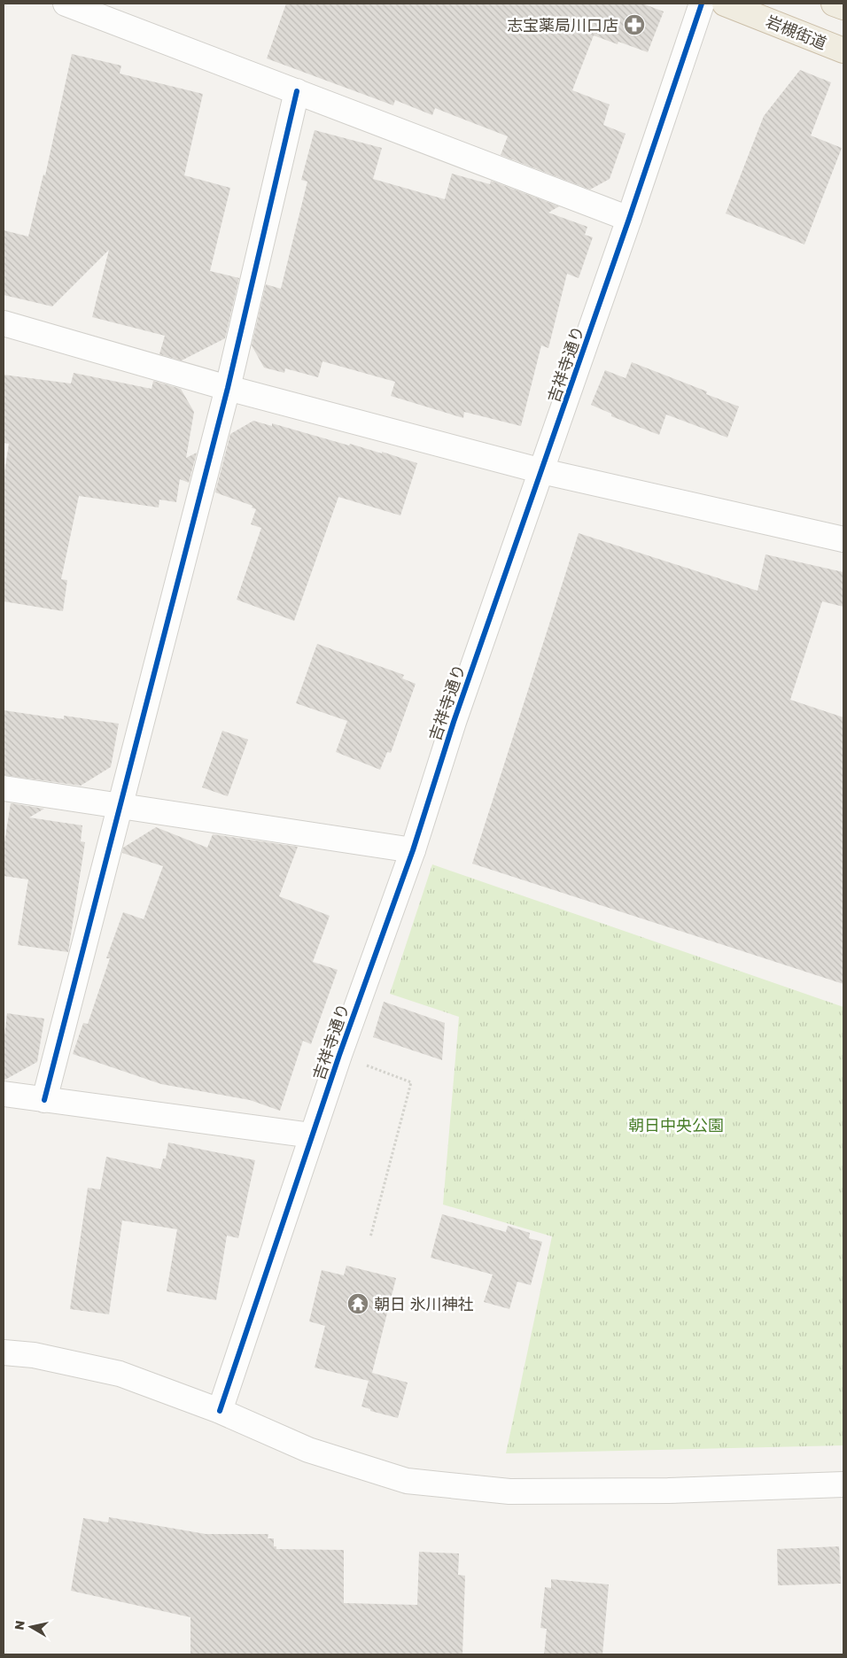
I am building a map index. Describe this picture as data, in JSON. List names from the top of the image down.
{
  "streets": {
    "highway": ["岩槻街道"],
    "street": ["吉祥寺通り"]
  },
  "parks": ["朝日中央公園"],
  "places": {
    "pharmacy": ["志宝薬局川口店"],
    "temple": ["朝日 氷川神社"]
  },
  "north": "left"
}
